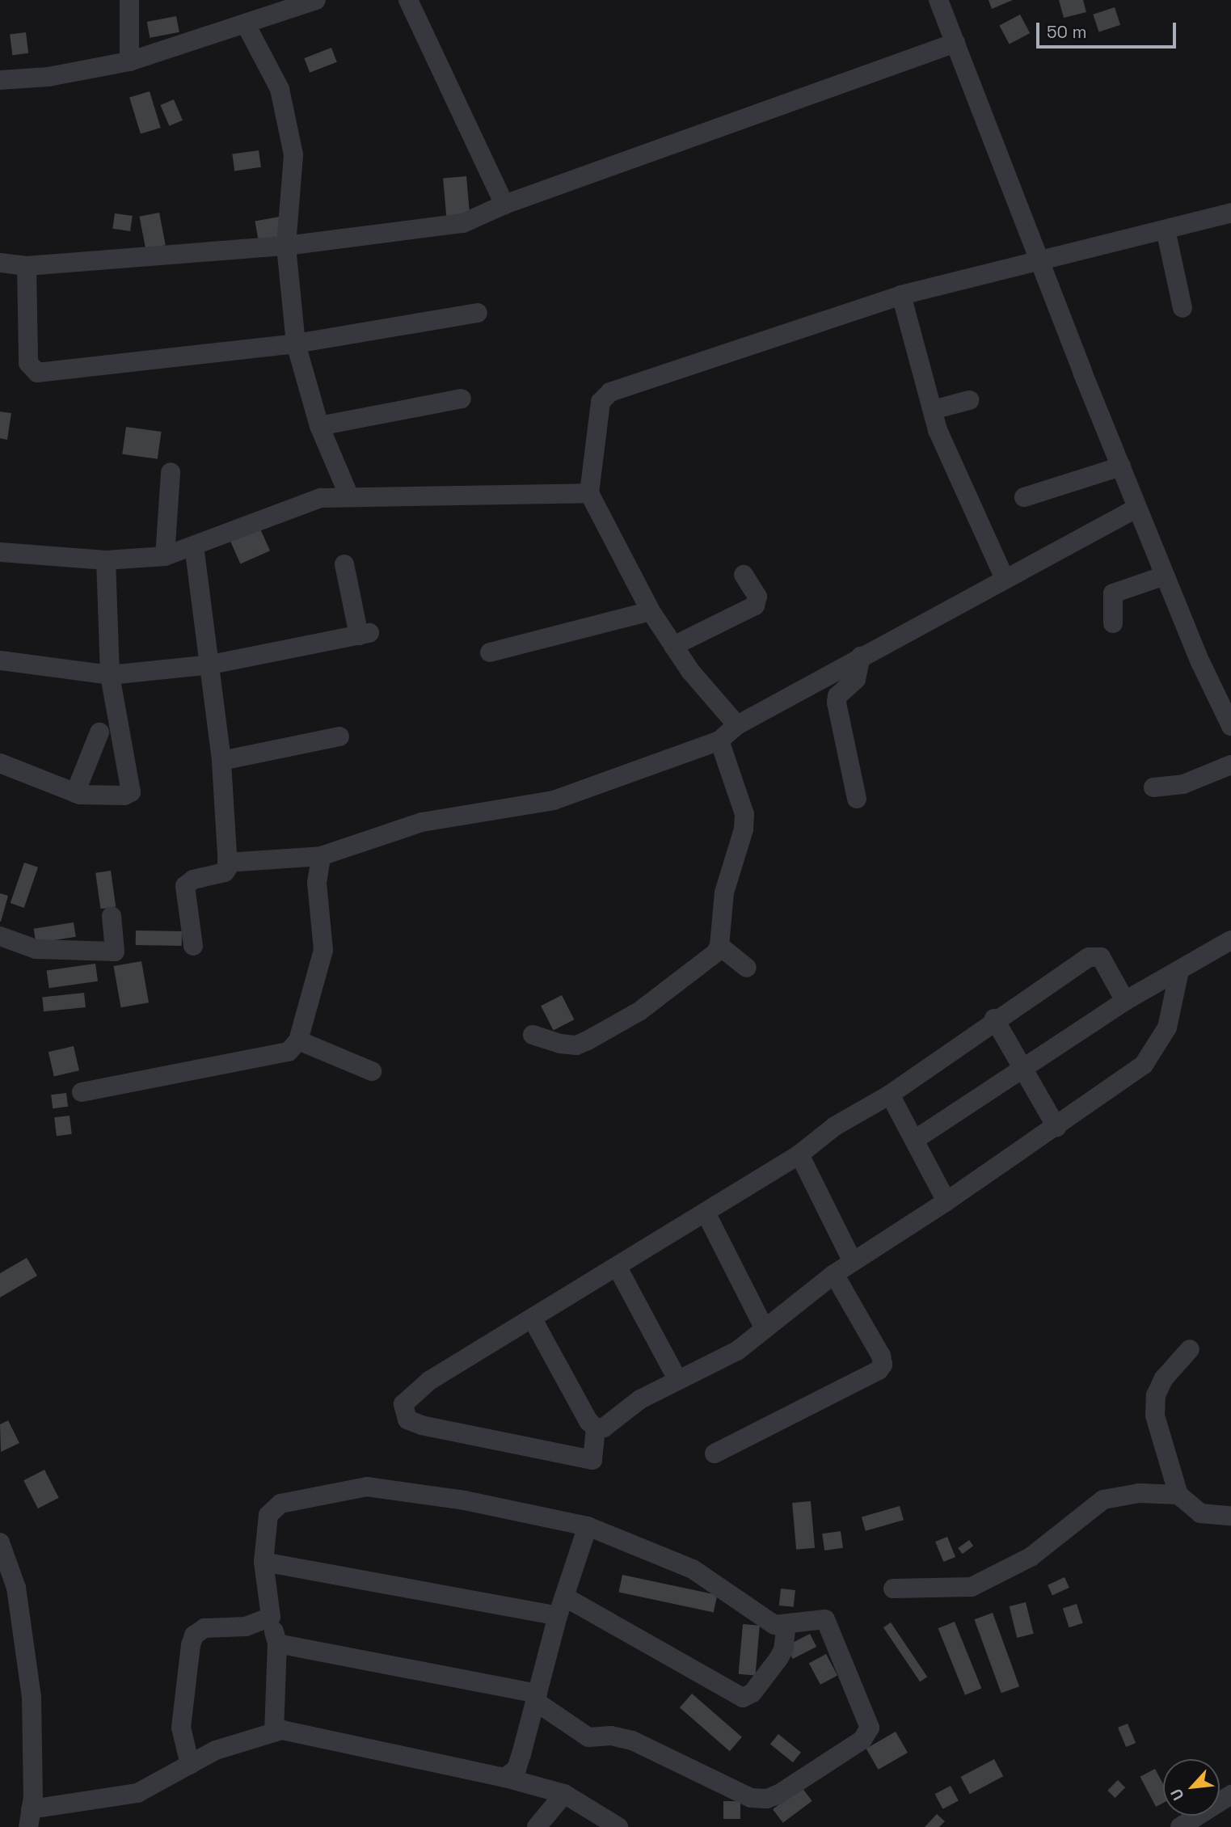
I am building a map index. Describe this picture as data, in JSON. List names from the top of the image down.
{
  "scale_bar": "50 m",
  "north": "bottom left"
}
